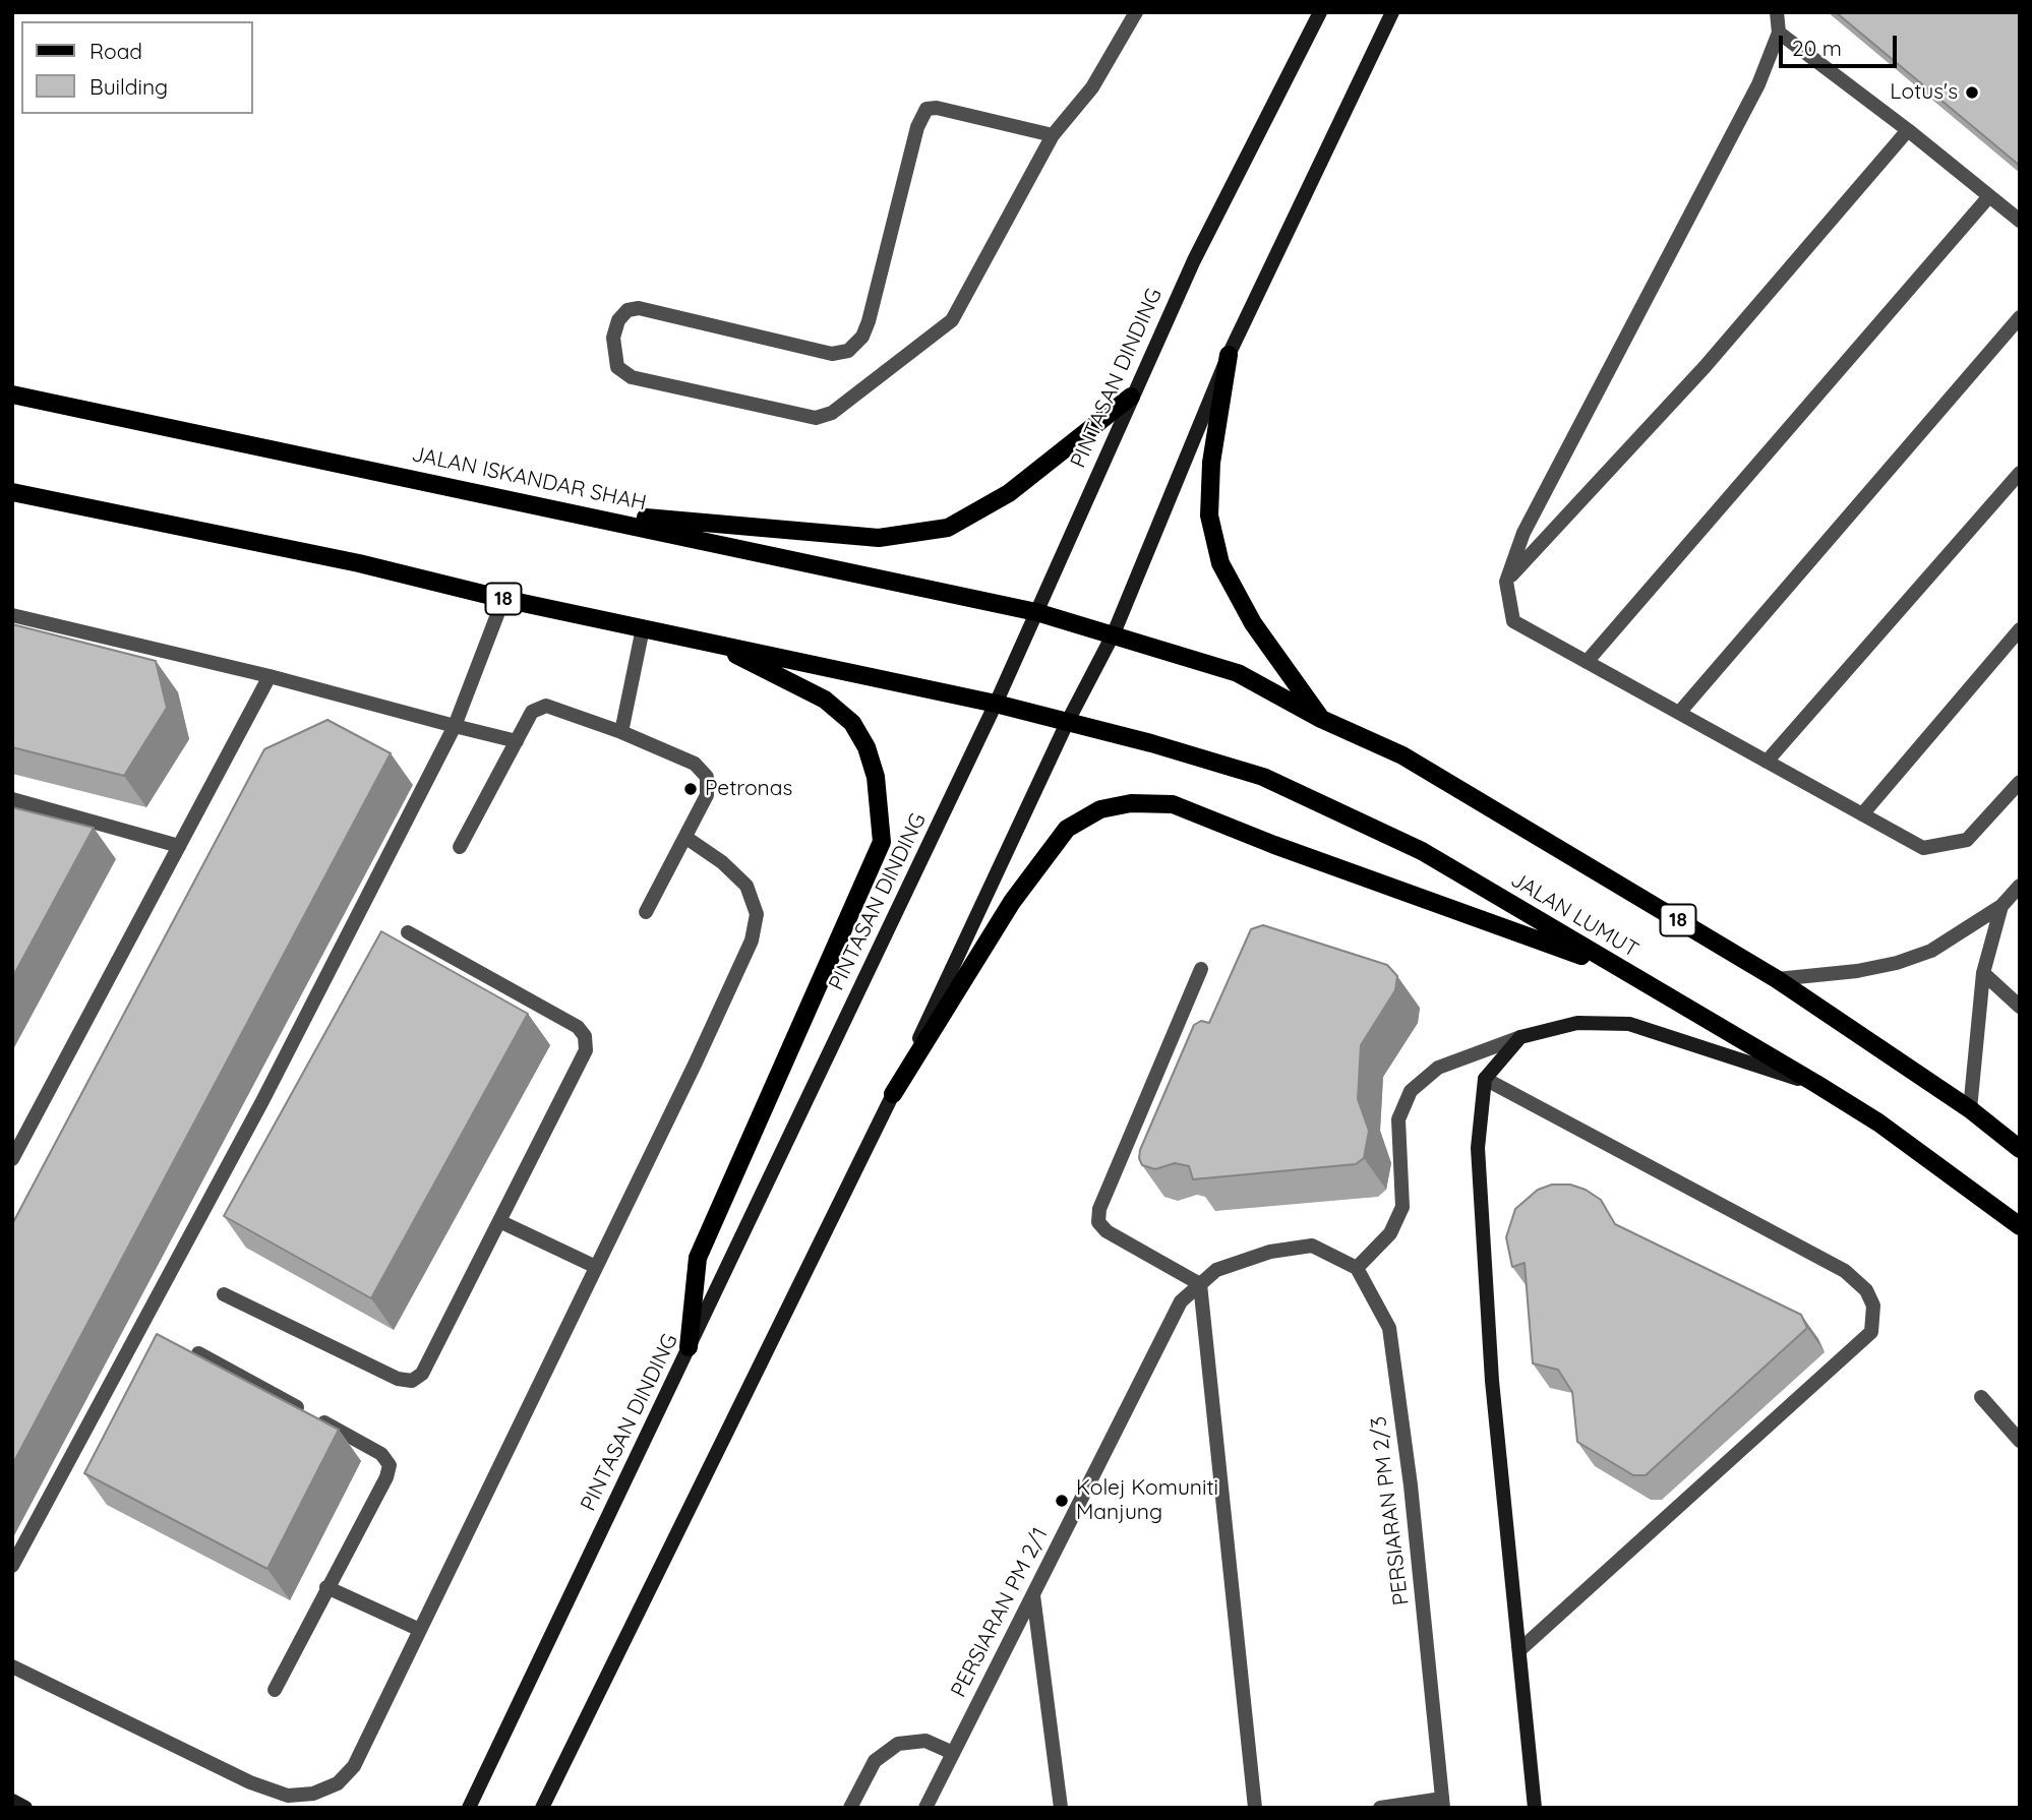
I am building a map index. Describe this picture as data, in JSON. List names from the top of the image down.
{
  "streets": {
    "main road": [
      "PINTASAN DINDING",
      "JALAN ISKANDAR SHAH",
      "18",
      "JALAN LUMUT"
    ],
    "street": ["PERSIARAN PM 2/3", "PERSIARAN PM 2/1"]
  },
  "crossings": [
    ["PINTASAN DINDING", "JALAN ISKANDAR SHAH"],
    ["PINTASAN DINDING", "18"],
    ["JALAN ISKANDAR SHAH", "18"],
    ["18", "JALAN LUMUT"],
    ["PERSIARAN PM 2/3", "PERSIARAN PM 2/1"]
  ],
  "places": ["Lotus's", "Petronas", "Kolej Komuniti Manjung"],
  "legend": ["Road", "Building"],
  "scale_bar": "20 m"
}
